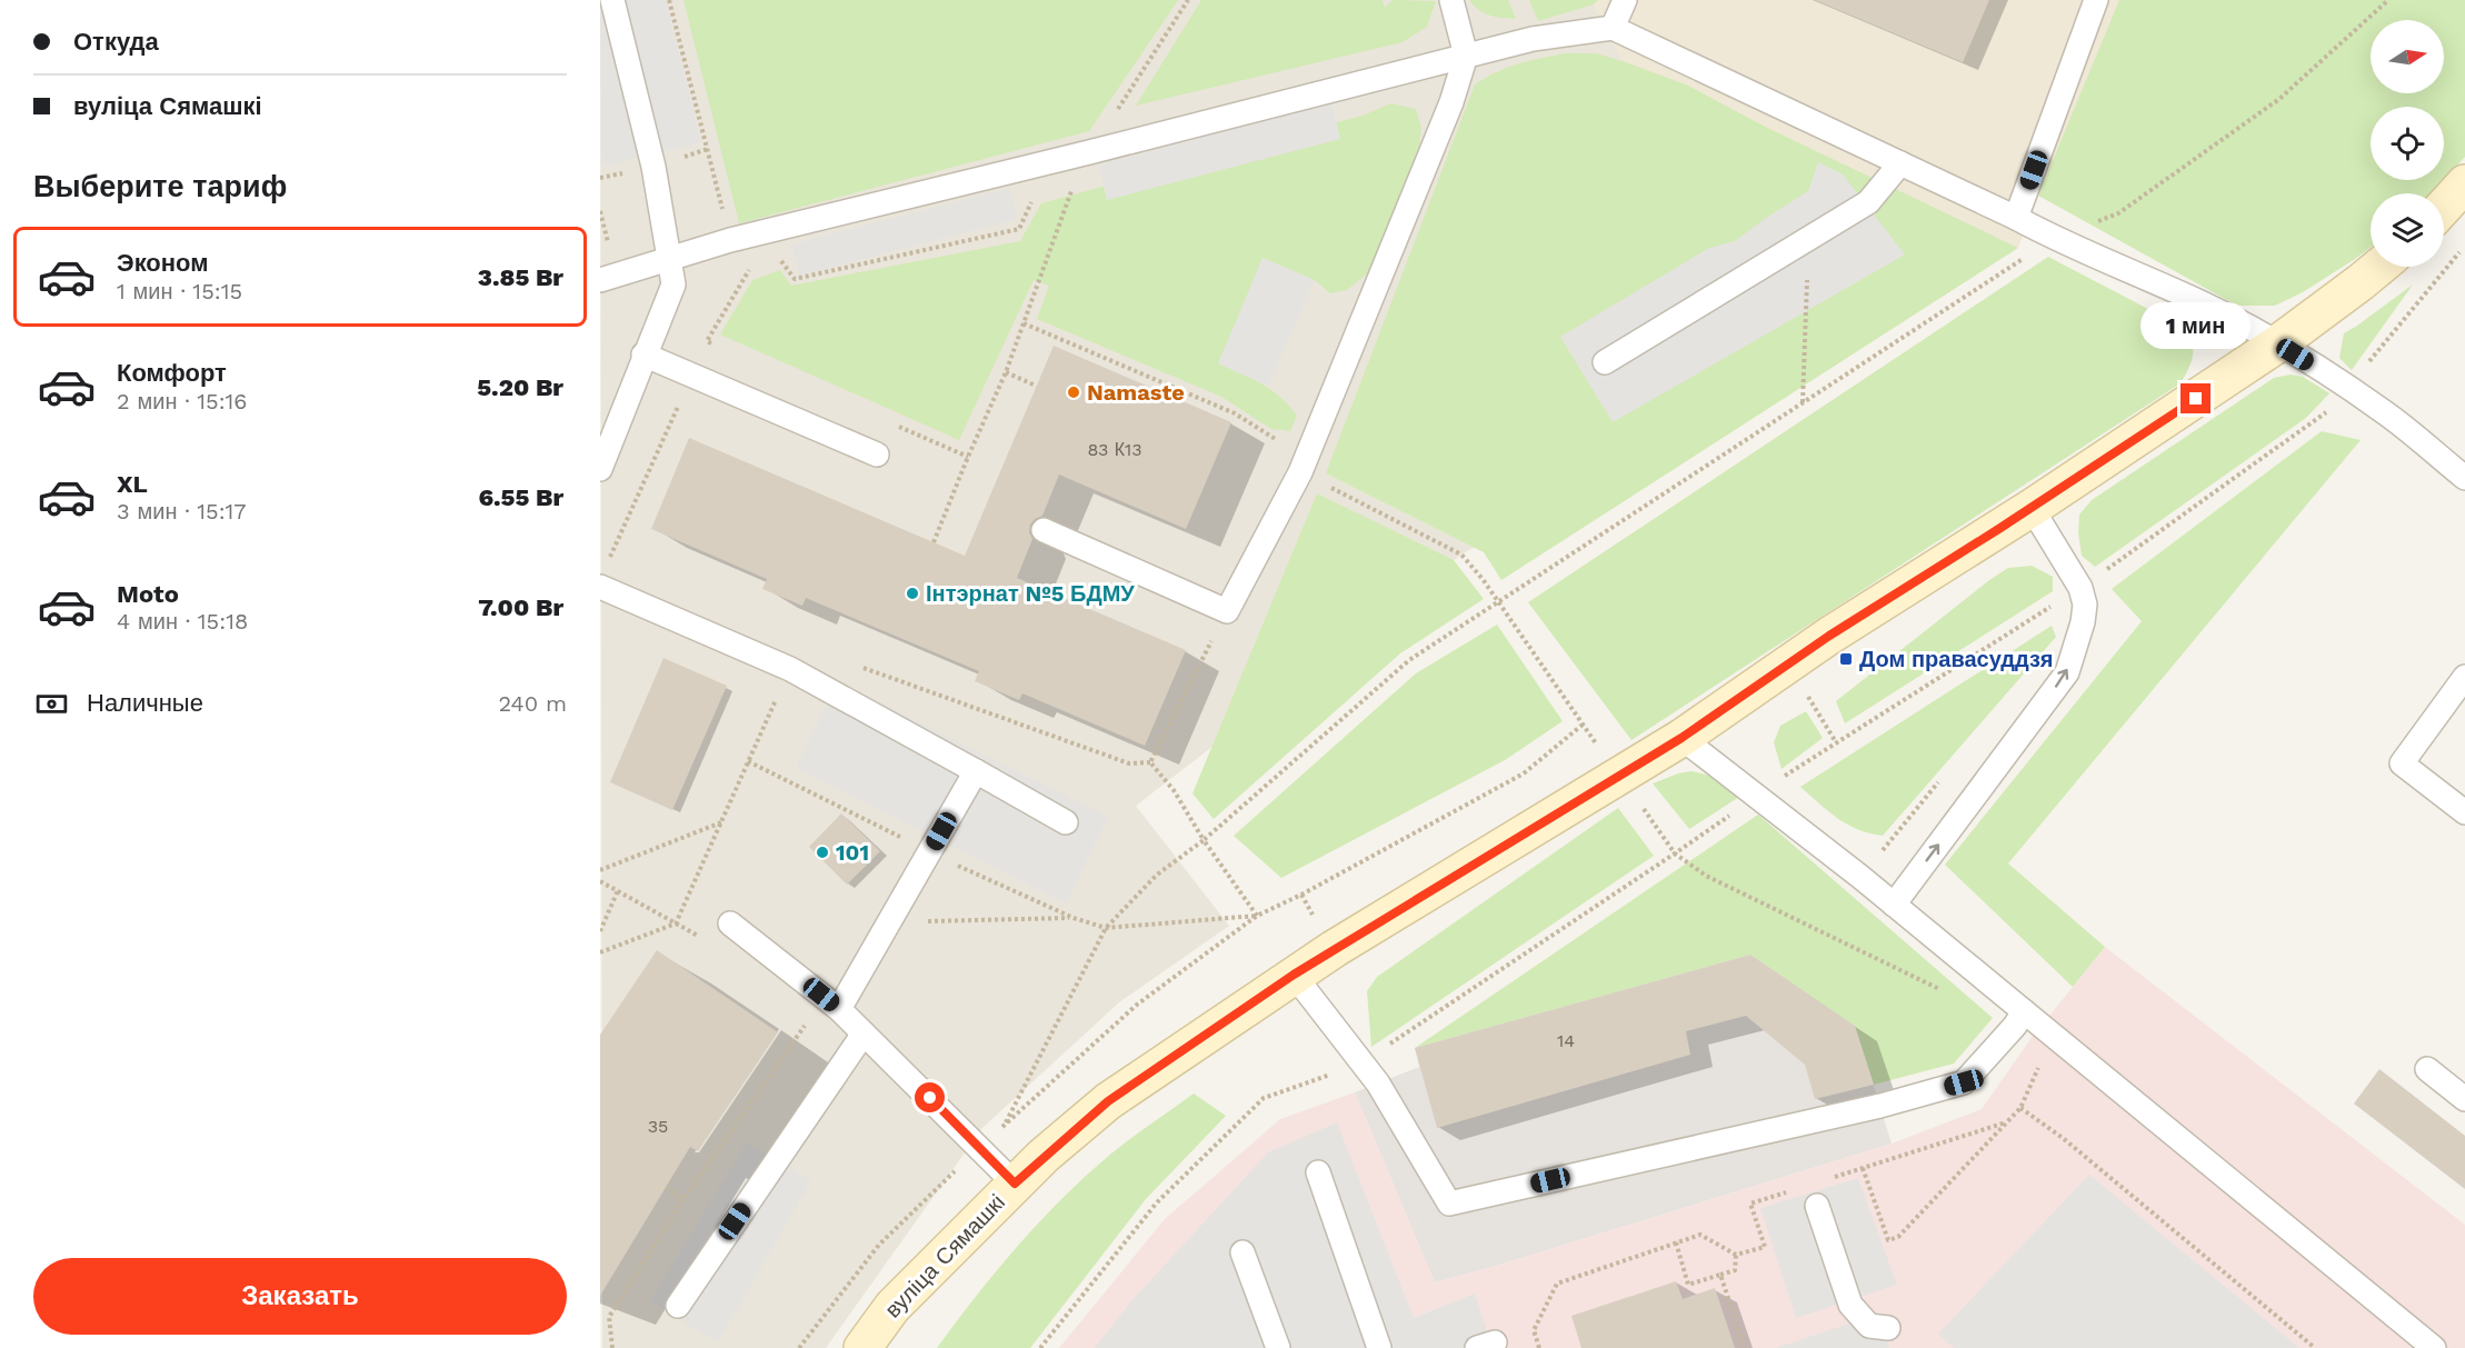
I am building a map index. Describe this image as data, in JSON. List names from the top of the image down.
{
  "streets": {
    "street": ["вуліца Сямашкі"]
  },
  "places": {
    "other": ["Namaste", "Інтэрнат №5 БДМУ", "101"],
    "transit": ["Дом правасуддзя"]
  },
  "house_numbers": ["83 К13", "14", "35"],
  "north": "right",
  "page": {
    "banner": ["Откуда", "вуліца Сямашкі"],
    "heading": "Выберите тариф",
    "list": [
      {
        "name": "Эконом",
        "note": "1 мин · 15:15",
        "value": "3.85 Br"
      },
      {
        "name": "Комфорт",
        "note": "2 мин · 15:16",
        "value": "5.20 Br"
      },
      {
        "name": "XL",
        "note": "3 мин · 15:17",
        "value": "6.55 Br"
      },
      {
        "name": "Moto",
        "note": "4 мин · 15:18",
        "value": "7.00 Br"
      }
    ],
    "bubble": "1 мин",
    "pay": ["Наличные", "240 m"],
    "buttons": "Заказать"
  }
}
